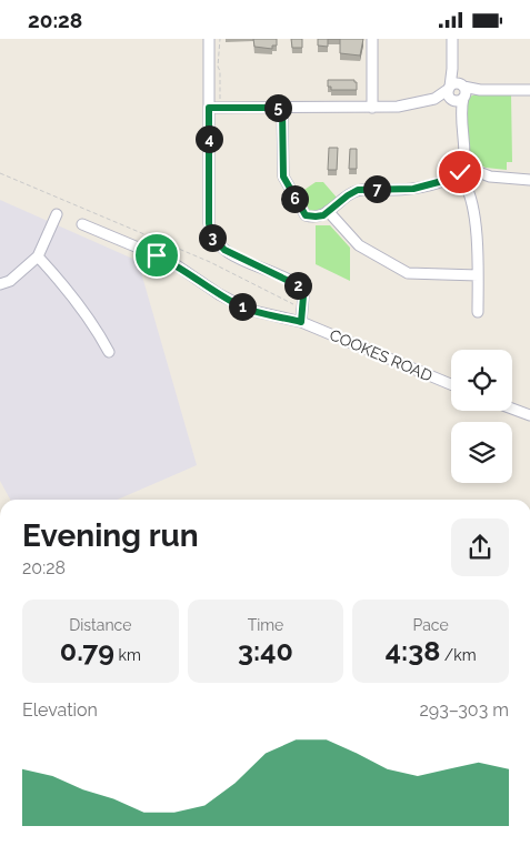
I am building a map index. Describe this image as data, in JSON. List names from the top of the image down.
{
  "streets": {
    "street": ["COOKES ROAD"]
  },
  "page": {
    "status": "20:28",
    "pins": [
      "5",
      "4",
      "7",
      "6",
      "3",
      "2",
      "1"
    ],
    "heading": ["Evening run", "20:28"],
    "stats": [
      ["Distance", "0.79 km"],
      ["Time", "3:40"],
      ["Pace", "4:38 /km"]
    ],
    "chart": ["Elevation", "293–303 m"]
  }
}
